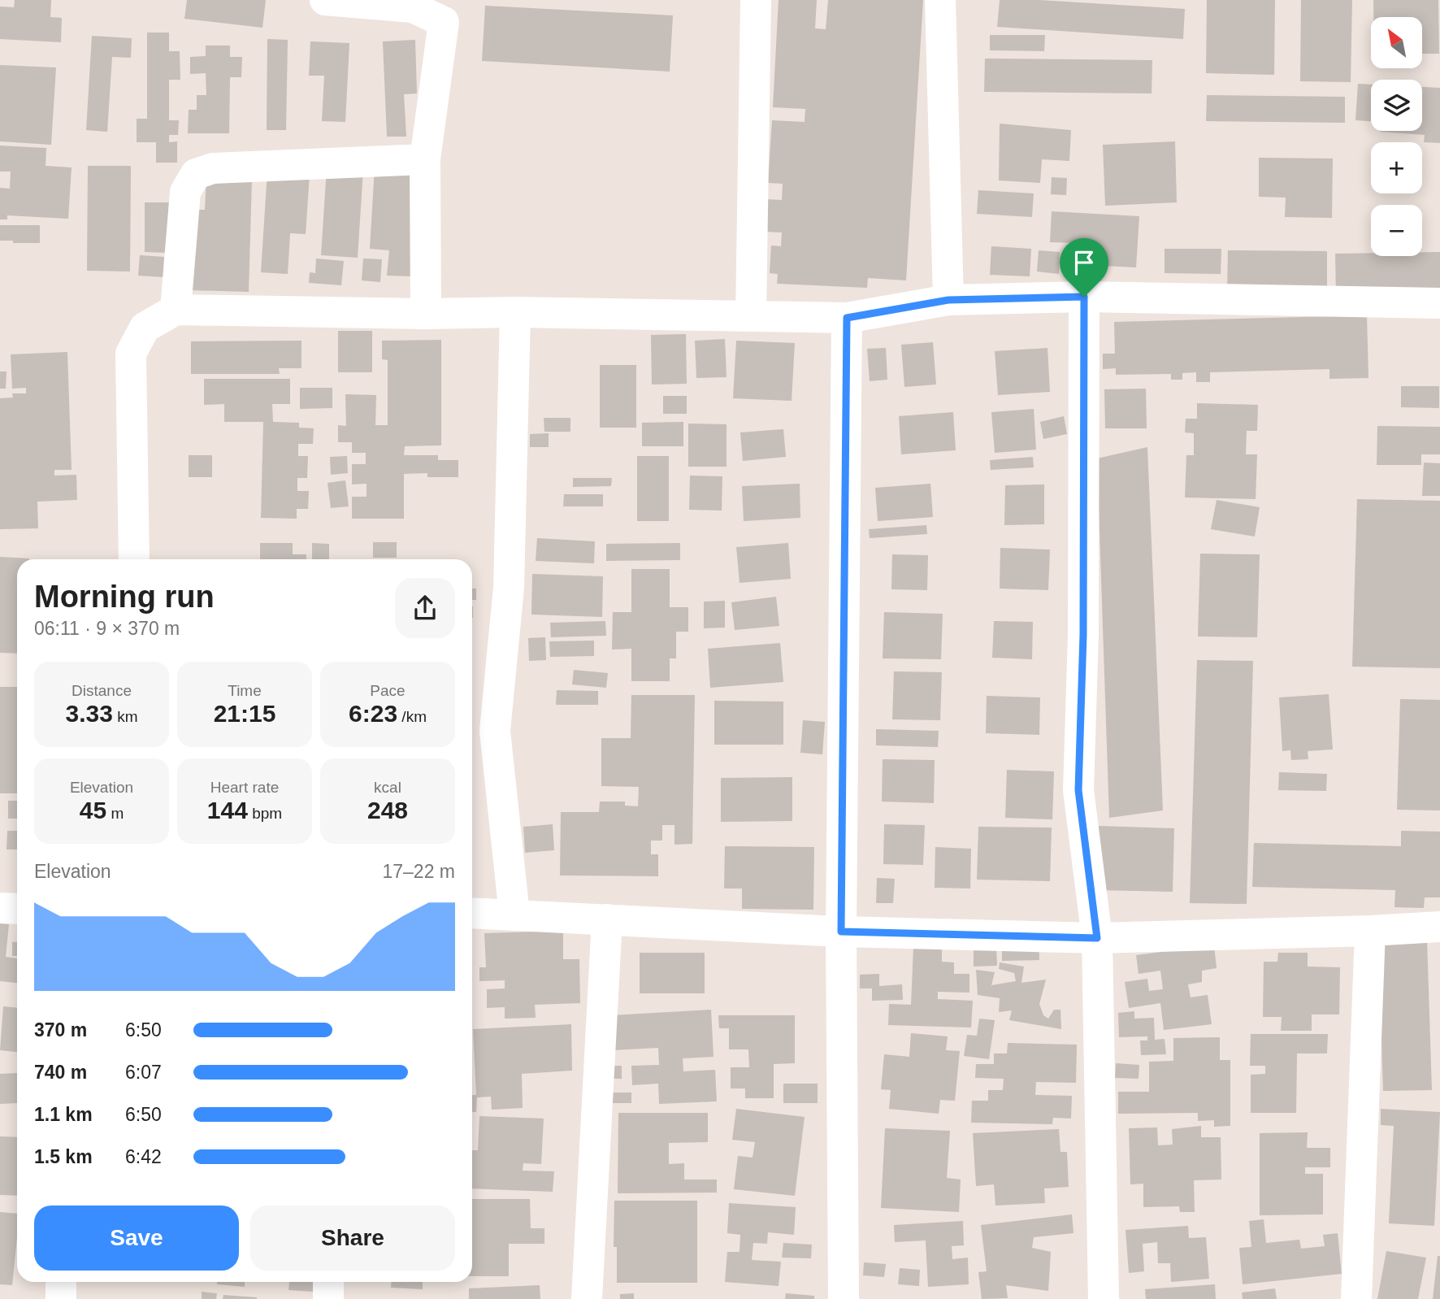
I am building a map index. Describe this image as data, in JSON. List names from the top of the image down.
{
  "north": "top left",
  "page": {
    "map_buttons": ["+", "−"],
    "heading": ["Morning run", "06:11 · 9 × 370 m"],
    "stats": [
      ["Distance", "3.33 km"],
      ["Time", "21:15"],
      ["Pace", "6:23 /km"],
      ["Elevation", "45 m"],
      ["Heart rate", "144 bpm"],
      ["kcal", "248"]
    ],
    "chart": ["Elevation", "17–22 m"],
    "list": [
      {
        "name": "370 m",
        "note": "6:50"
      },
      {
        "name": "740 m",
        "note": "6:07"
      },
      {
        "name": "1.1 km",
        "note": "6:50"
      },
      {
        "name": "1.5 km",
        "note": "6:42"
      }
    ],
    "buttons": ["Save", "Share"]
  }
}
